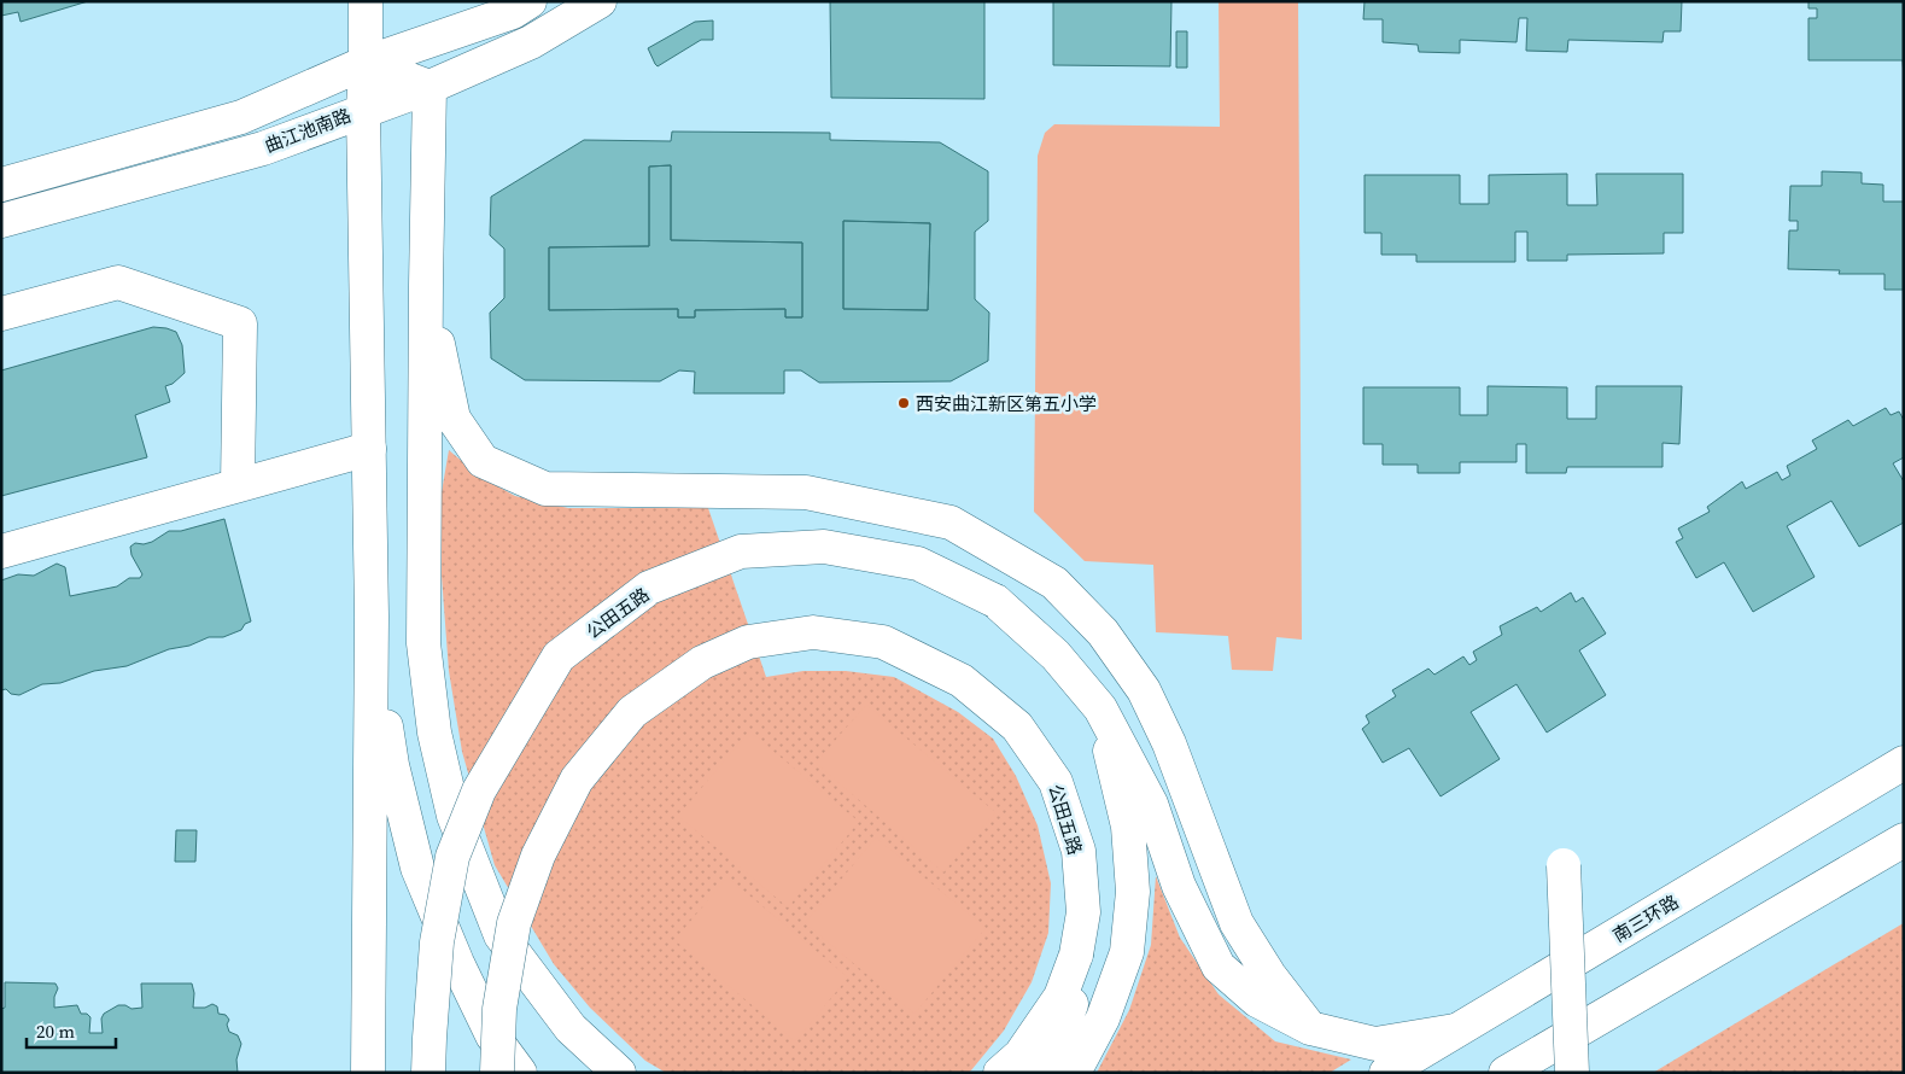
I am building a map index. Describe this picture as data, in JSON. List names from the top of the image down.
{
  "streets": {
    "main road": ["曲江池南路", "公田五路", "南三环路"]
  },
  "places": ["西安曲江新区第五小学"],
  "scale_bar": "20 m"
}
